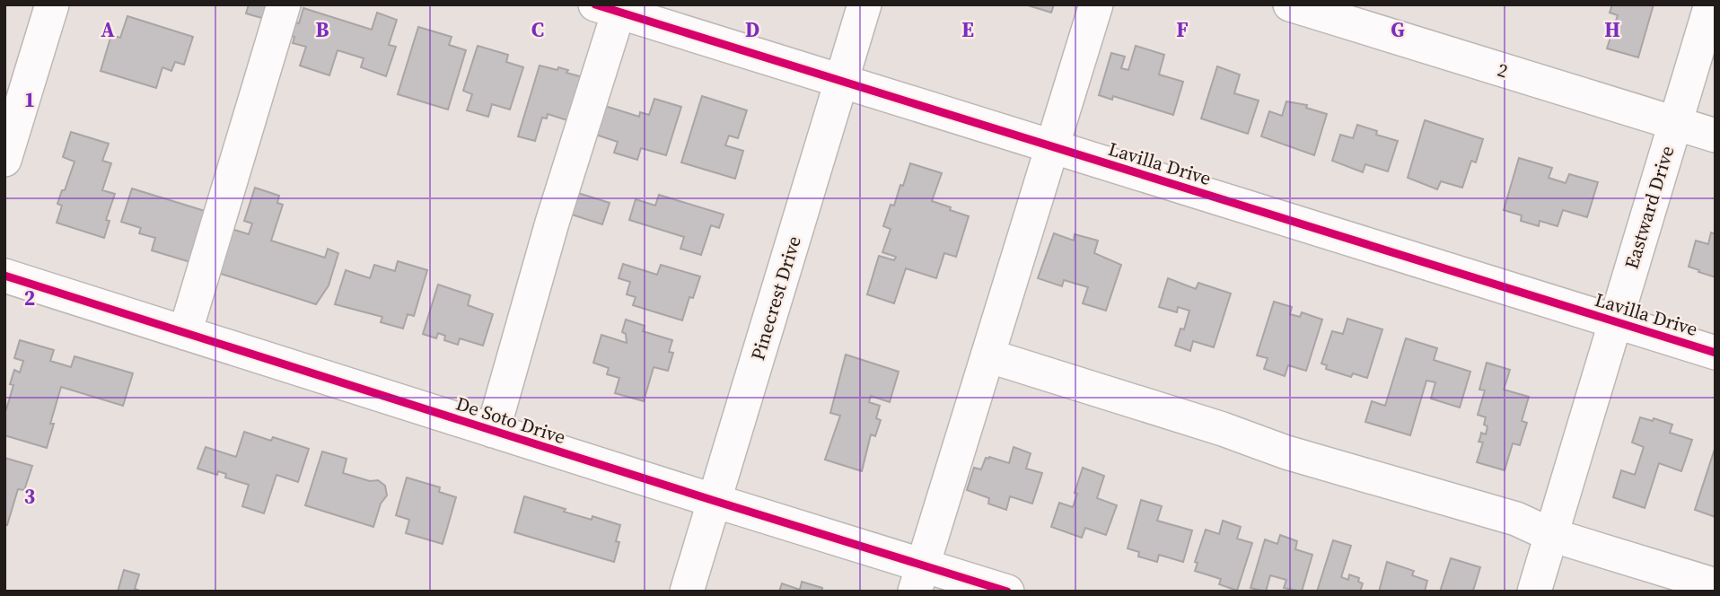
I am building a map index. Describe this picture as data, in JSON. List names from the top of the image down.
{
  "streets": {
    "street": [
      "2",
      "Lavilla Drive",
      "Eastward Drive",
      "Pinecrest Drive",
      "De Soto Drive"
    ]
  },
  "crossings": [
    ["2", "Eastward Drive"],
    ["Lavilla Drive", "Eastward Drive"],
    ["Lavilla Drive", "Pinecrest Drive"],
    ["Pinecrest Drive", "De Soto Drive"]
  ],
  "grid": {
    "columns": [
      "A",
      "B",
      "C",
      "D",
      "E",
      "F",
      "G",
      "H"
    ],
    "rows": ["1", "2", "3"]
  }
}
